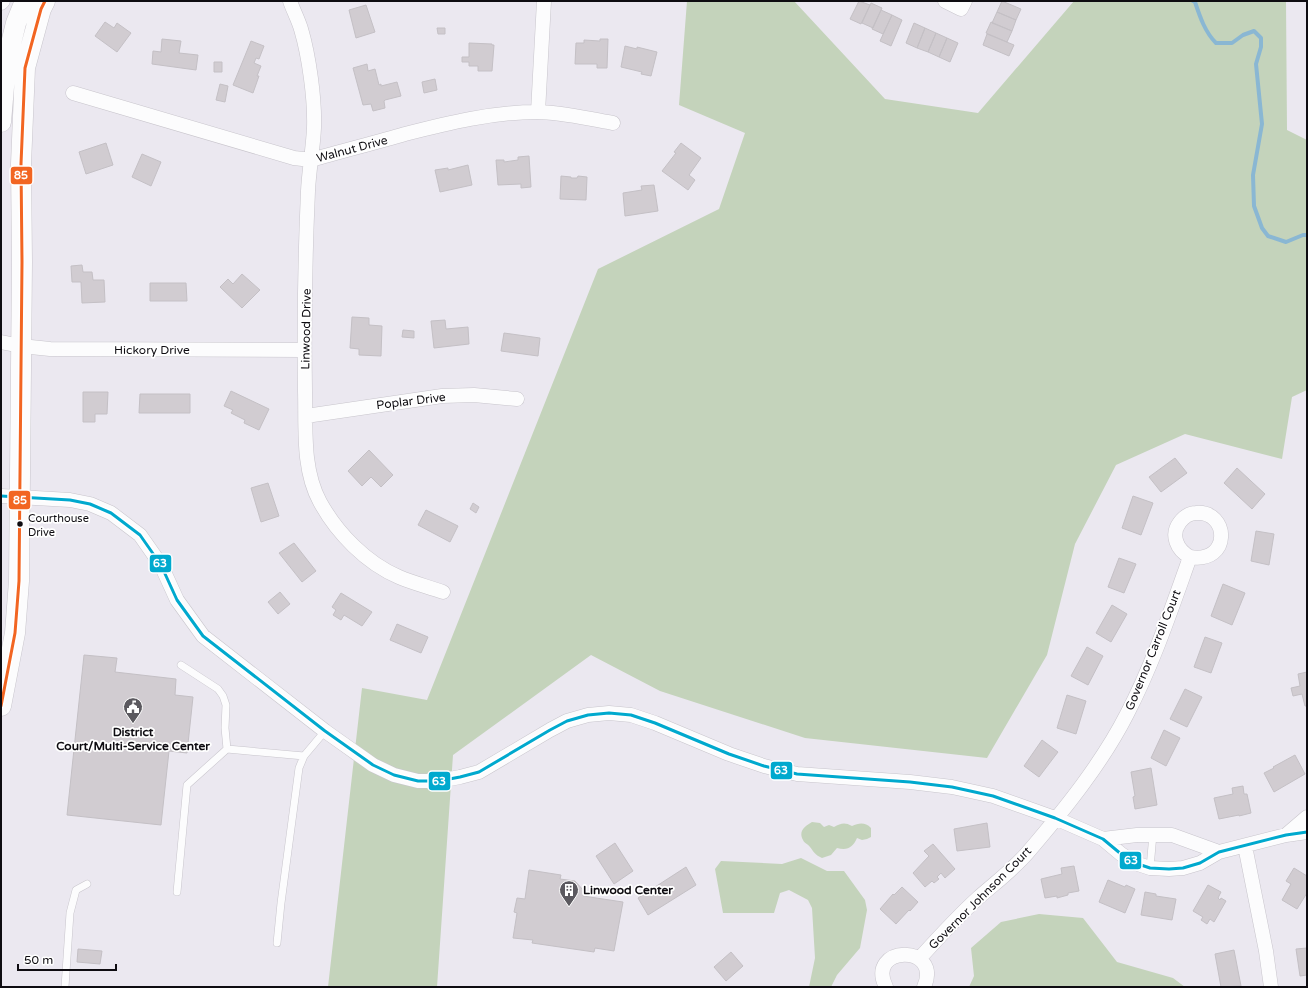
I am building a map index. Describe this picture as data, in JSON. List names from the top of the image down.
{
  "streets": {
    "street": [
      "Walnut Drive",
      "Linwood Drive",
      "Hickory Drive",
      "Poplar Drive",
      "Governor Carroll Court",
      "Governor Johnson Court"
    ]
  },
  "crossings": [
    ["Walnut Drive", "Linwood Drive"],
    ["Linwood Drive", "Hickory Drive"],
    ["Linwood Drive", "Poplar Drive"],
    ["Governor Carroll Court", "Governor Johnson Court"]
  ],
  "places": {
    "other": ["Courthouse Drive"],
    "public building": ["District Court/Multi-Service Center"],
    "building": ["Linwood Center"]
  },
  "lines": ["transit line 85", "transit line 63"],
  "scale_bar": "50 m"
}
